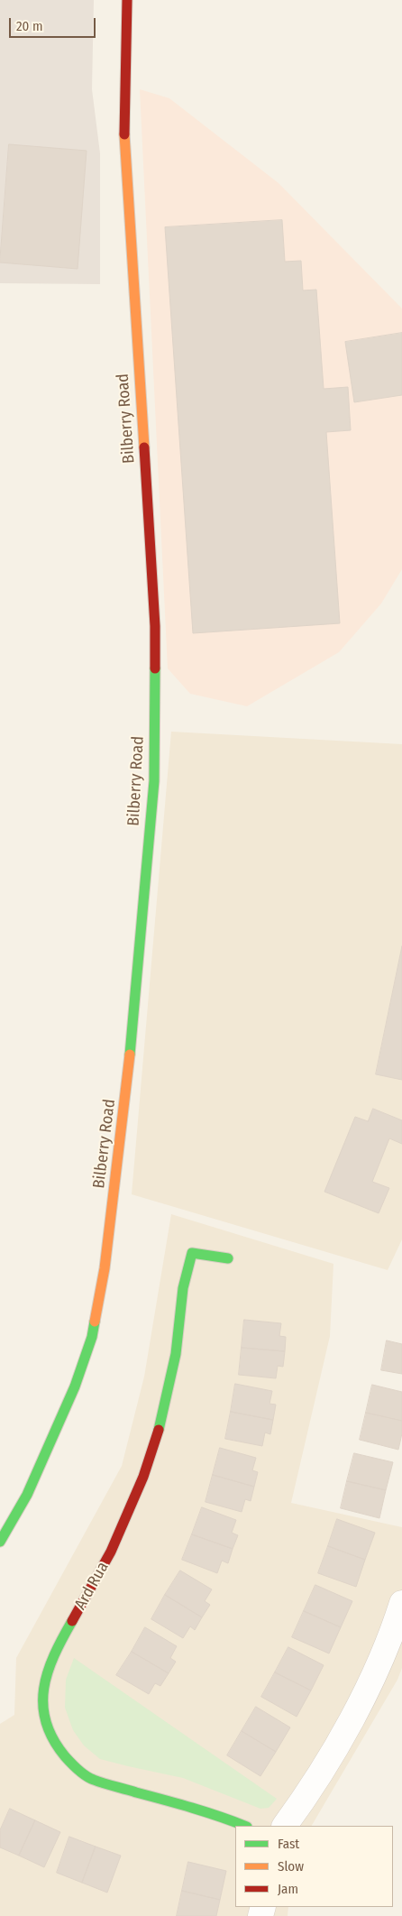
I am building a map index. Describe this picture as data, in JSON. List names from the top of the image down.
{
  "streets": {
    "street": ["Bilberry Road", "Ard Rua"]
  },
  "legend": ["Fast", "Slow", "Jam"],
  "scale_bar": "20 m"
}
